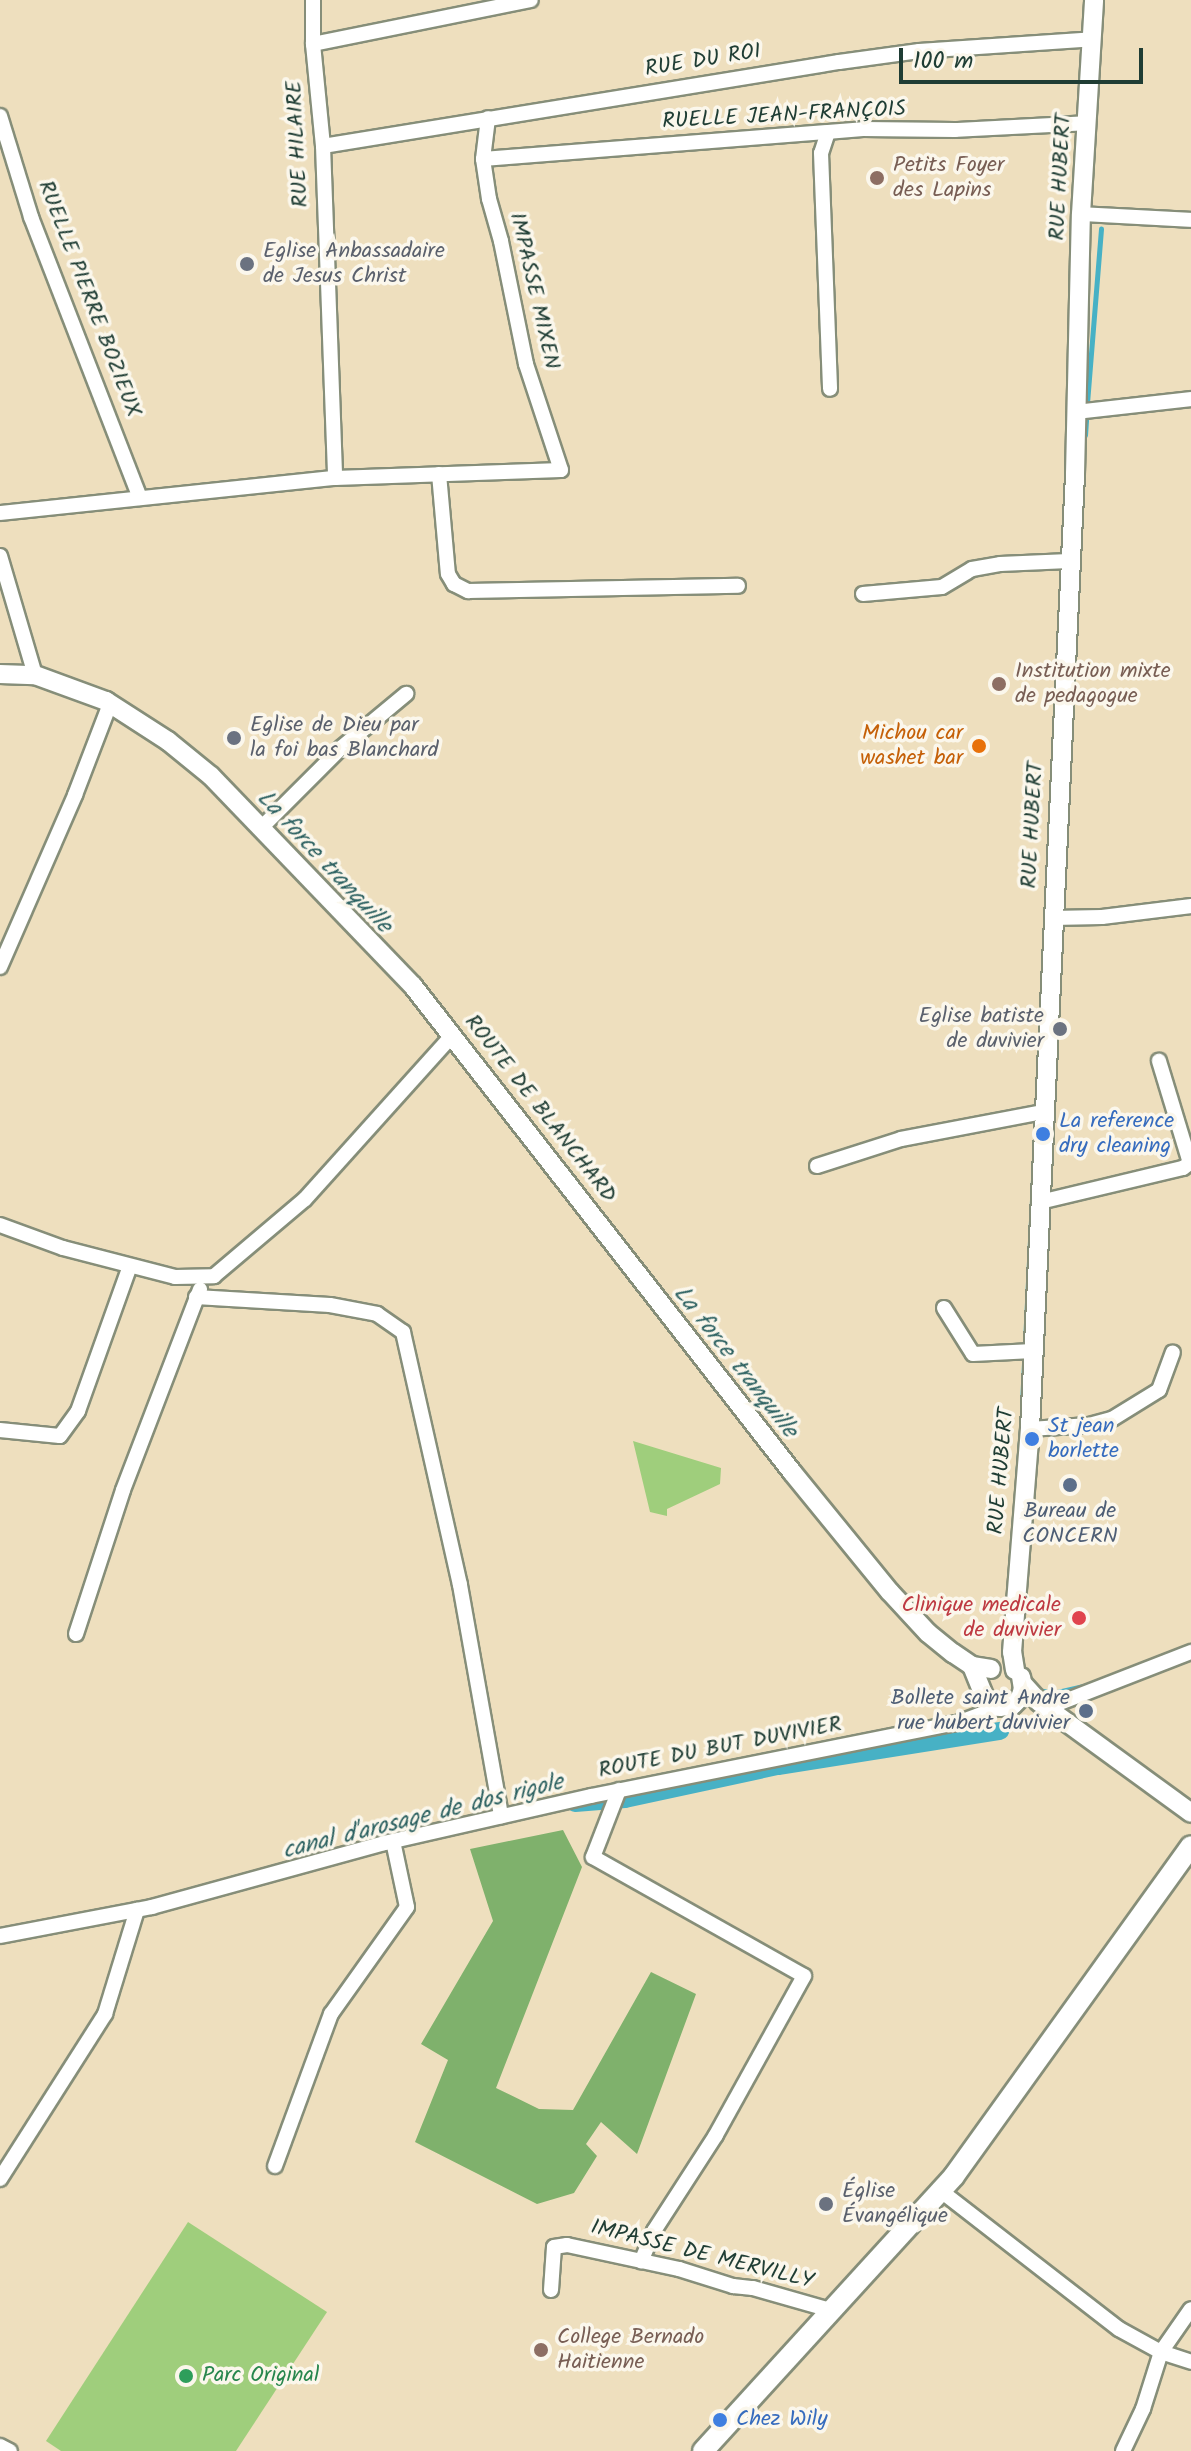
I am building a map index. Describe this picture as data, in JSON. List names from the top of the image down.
{
  "streets": {
    "street": [
      "RUE DU ROI",
      "RUELLE JEAN-FRANÇOIS",
      "RUE HILAIRE",
      "RUE HUBERT",
      "IMPASSE MIXEN",
      "RUELLE PIERRE BOZIEUX",
      "ROUTE DE BLANCHARD",
      "ROUTE DU BUT DUVIVIER",
      "IMPASSE DE MERVILLY"
    ]
  },
  "crossings": [
    ["RUE DU ROI", "RUE HILAIRE"],
    ["RUE DU ROI", "RUE HUBERT"],
    ["RUE DU ROI", "IMPASSE MIXEN"],
    ["RUELLE JEAN-FRANÇOIS", "RUE HUBERT"],
    ["RUELLE JEAN-FRANÇOIS", "IMPASSE MIXEN"],
    ["ROUTE DE BLANCHARD", "ROUTE DU BUT DUVIVIER"]
  ],
  "water": ["La force tranquille", "canal d'arosage de dos rigole"],
  "places": [
    "Petits Foyer des Lapins",
    "Eglise Anbassadaire de Jesus Christ",
    "Institution mixte de pedagogue",
    "Eglise de Dieu par la foi bas Blanchard",
    "Michou car washet bar",
    "Eglise batiste de duvivier",
    "La reference dry cleaning",
    "St jean borlette",
    "Bureau de CONCERN",
    "Clinique medicale de duvivier",
    "Bollete saint Andre rue hubert duvivier",
    "Église Évangélique",
    "College Bernado Haitienne",
    "Parc Original",
    "Chez Wily"
  ],
  "scale_bar": "100 m"
}
